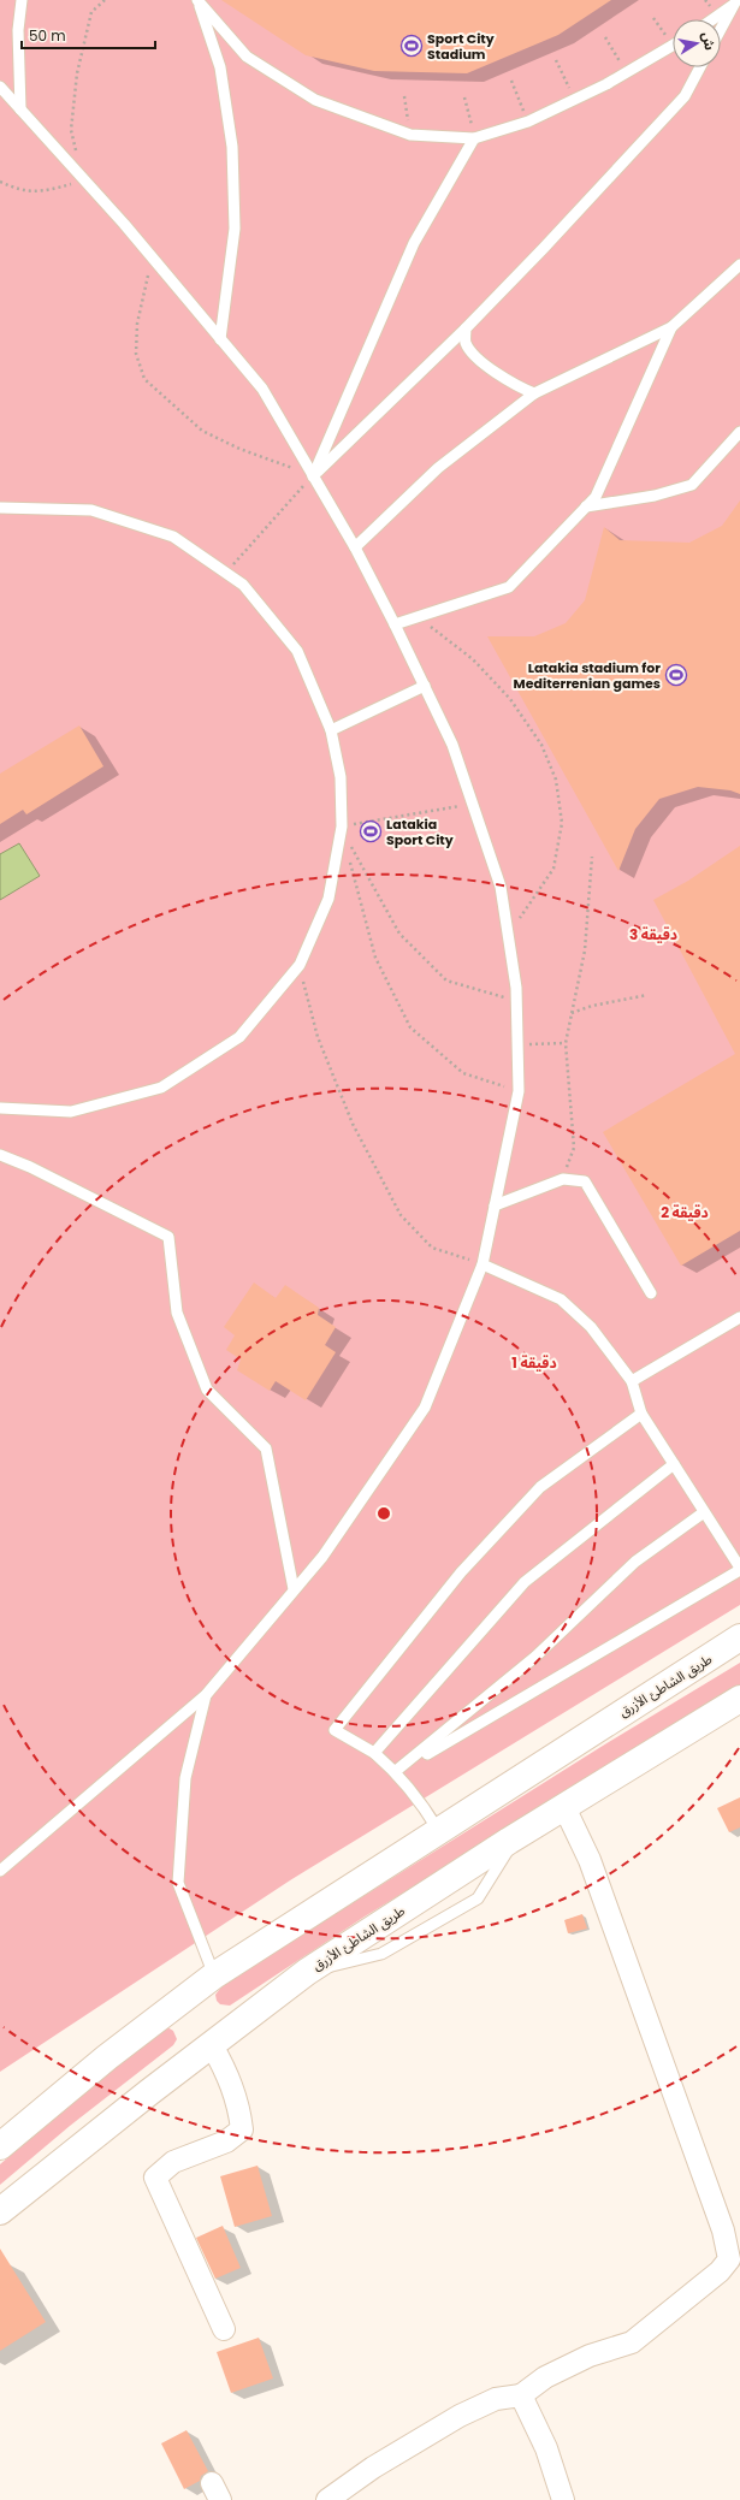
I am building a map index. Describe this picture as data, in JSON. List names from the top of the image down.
{
  "streets": {
    "main road": ["طريق الشاطئ الأزرق"]
  },
  "places": {
    "sports": ["Sport City Stadium", "Latakia stadium for Mediterrenian games", "Latakia Sport City"]
  },
  "scale_bar": "50 m",
  "north": "right",
  "rings": ["3 دقيقة", "2 دقيقة", "1 دقيقة"]
}
